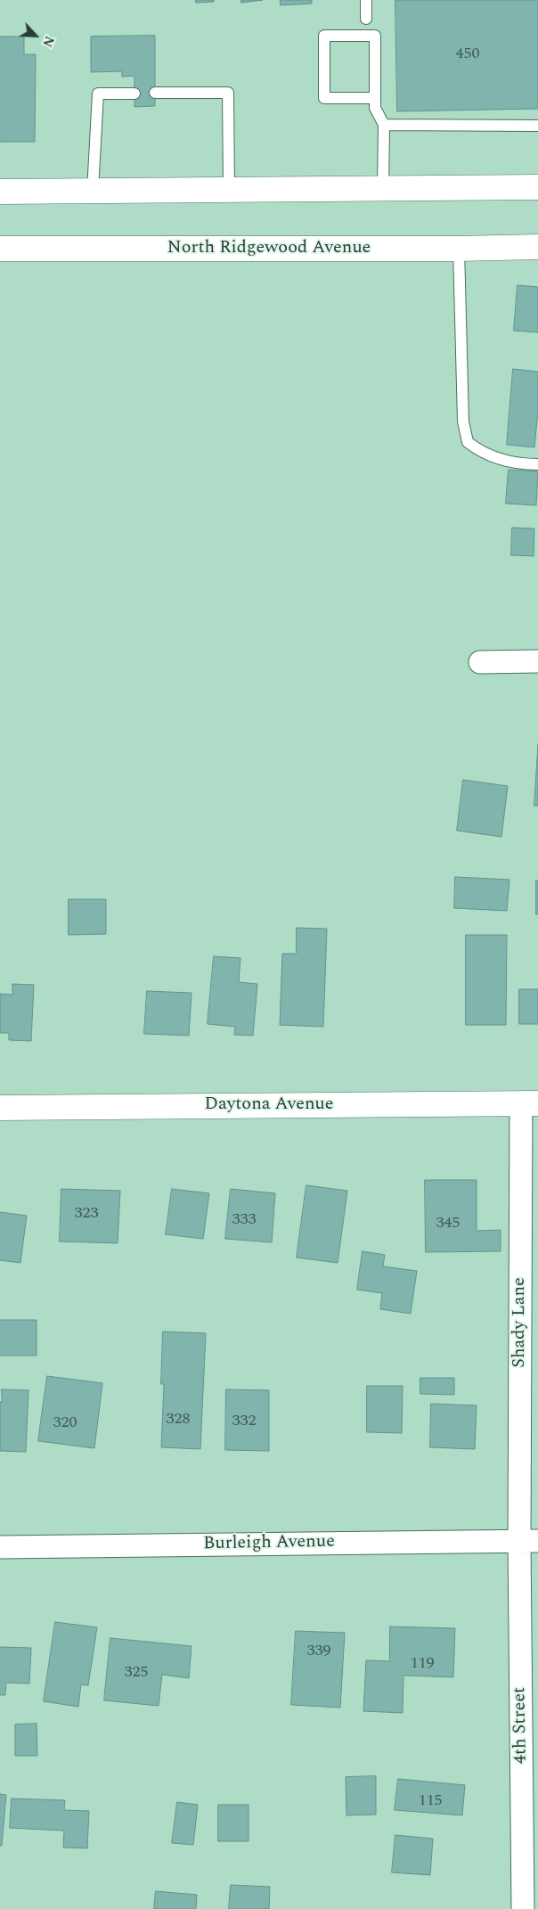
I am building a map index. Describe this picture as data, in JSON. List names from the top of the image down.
{
  "streets": {
    "main road": ["North Ridgewood Avenue", "Daytona Avenue"],
    "street": ["Shady Lane", "Burleigh Avenue", "4th Street"]
  },
  "crossings": [
    ["Daytona Avenue", "Shady Lane"],
    ["Shady Lane", "Burleigh Avenue"],
    ["Shady Lane", "4th Street"],
    ["Burleigh Avenue", "4th Street"]
  ],
  "house_numbers": [
    "450",
    "323",
    "333",
    "345",
    "328",
    "332",
    "320",
    "339",
    "119",
    "325",
    "115"
  ],
  "north": "bottom right"
}
